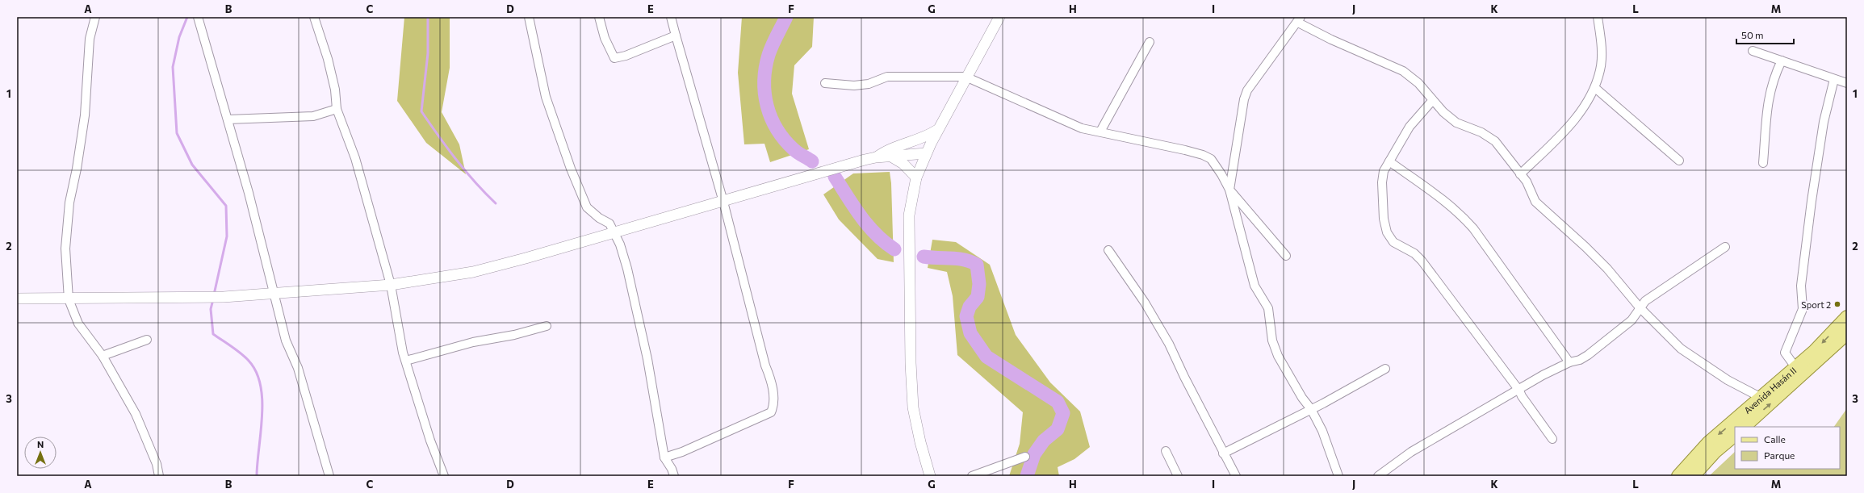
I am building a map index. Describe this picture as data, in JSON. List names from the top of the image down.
{
  "streets": {
    "main road": ["Avenida Hasán II"]
  },
  "places": ["Sport 2"],
  "legend": ["Calle", "Parque"],
  "scale_bar": "50 m",
  "north": "top",
  "grid": {
    "columns": [
      "A",
      "B",
      "C",
      "D",
      "E",
      "F",
      "G",
      "H",
      "I",
      "J",
      "K",
      "L",
      "M"
    ],
    "rows": ["1", "2", "3"]
  }
}
